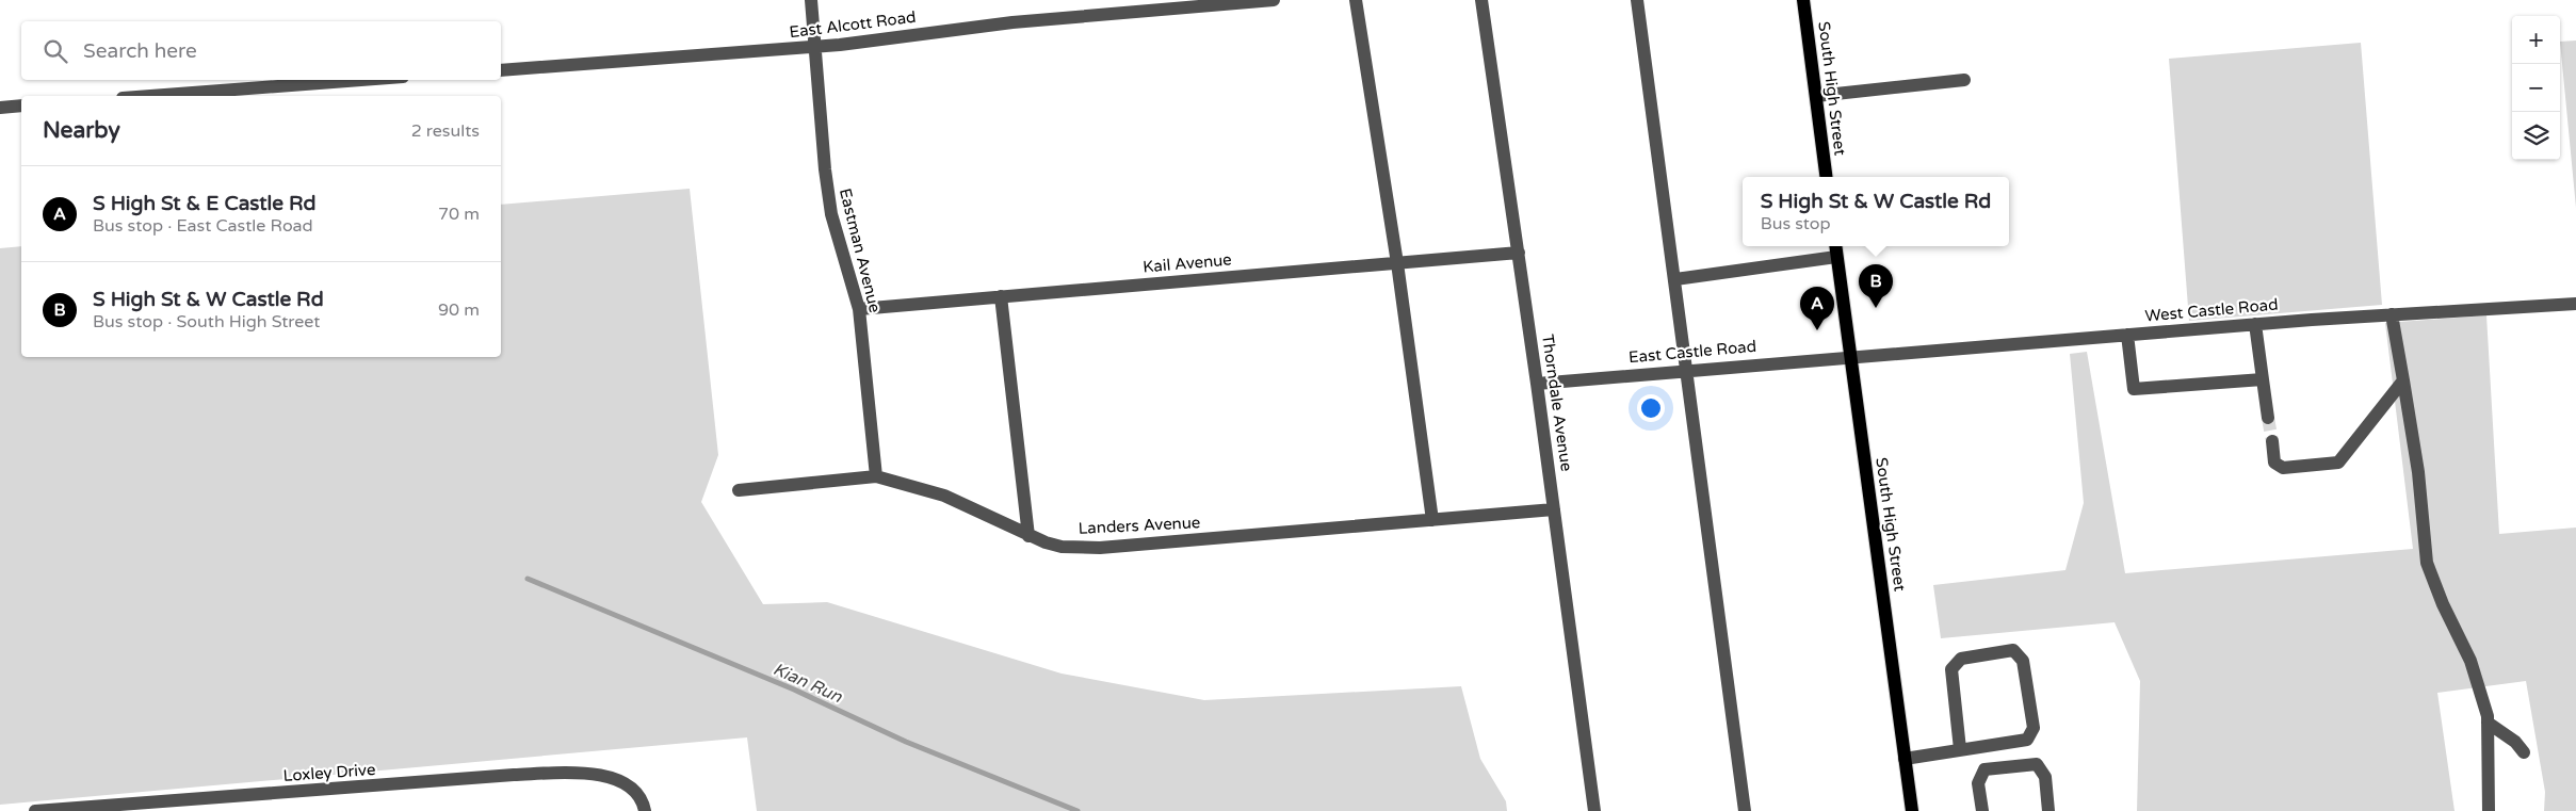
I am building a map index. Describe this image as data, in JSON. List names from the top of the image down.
{
  "streets": {
    "main road": ["South High Street"],
    "street": [
      "East Alcott Road",
      "Eastman Avenue",
      "Kail Avenue",
      "West Castle Road",
      "East Castle Road",
      "Thorndale Avenue",
      "Landers Avenue",
      "Loxley Drive"
    ]
  },
  "crossings": [
    ["East Alcott Road", "Eastman Avenue"],
    ["South High Street", "West Castle Road"],
    ["South High Street", "East Castle Road"],
    ["Eastman Avenue", "Kail Avenue"],
    ["Eastman Avenue", "Landers Avenue"],
    ["Kail Avenue", "Thorndale Avenue"],
    ["West Castle Road", "East Castle Road"],
    ["East Castle Road", "Thorndale Avenue"],
    ["Thorndale Avenue", "Landers Avenue"]
  ],
  "water": ["Kian Run"],
  "page": {
    "map_buttons": ["+", "−"],
    "search": "Search here",
    "heading": ["Nearby", "2 results"],
    "list": [
      {
        "mark": "A",
        "name": "S High St & E Castle Rd",
        "note": "Bus stop · East Castle Road",
        "value": "70 m"
      },
      {
        "mark": "B",
        "name": "S High St & W Castle Rd",
        "note": "Bus stop · South High Street",
        "value": "90 m"
      }
    ],
    "popup": ["S High St & W Castle Rd", "Bus stop"],
    "pins": ["B", "A"]
  }
}
